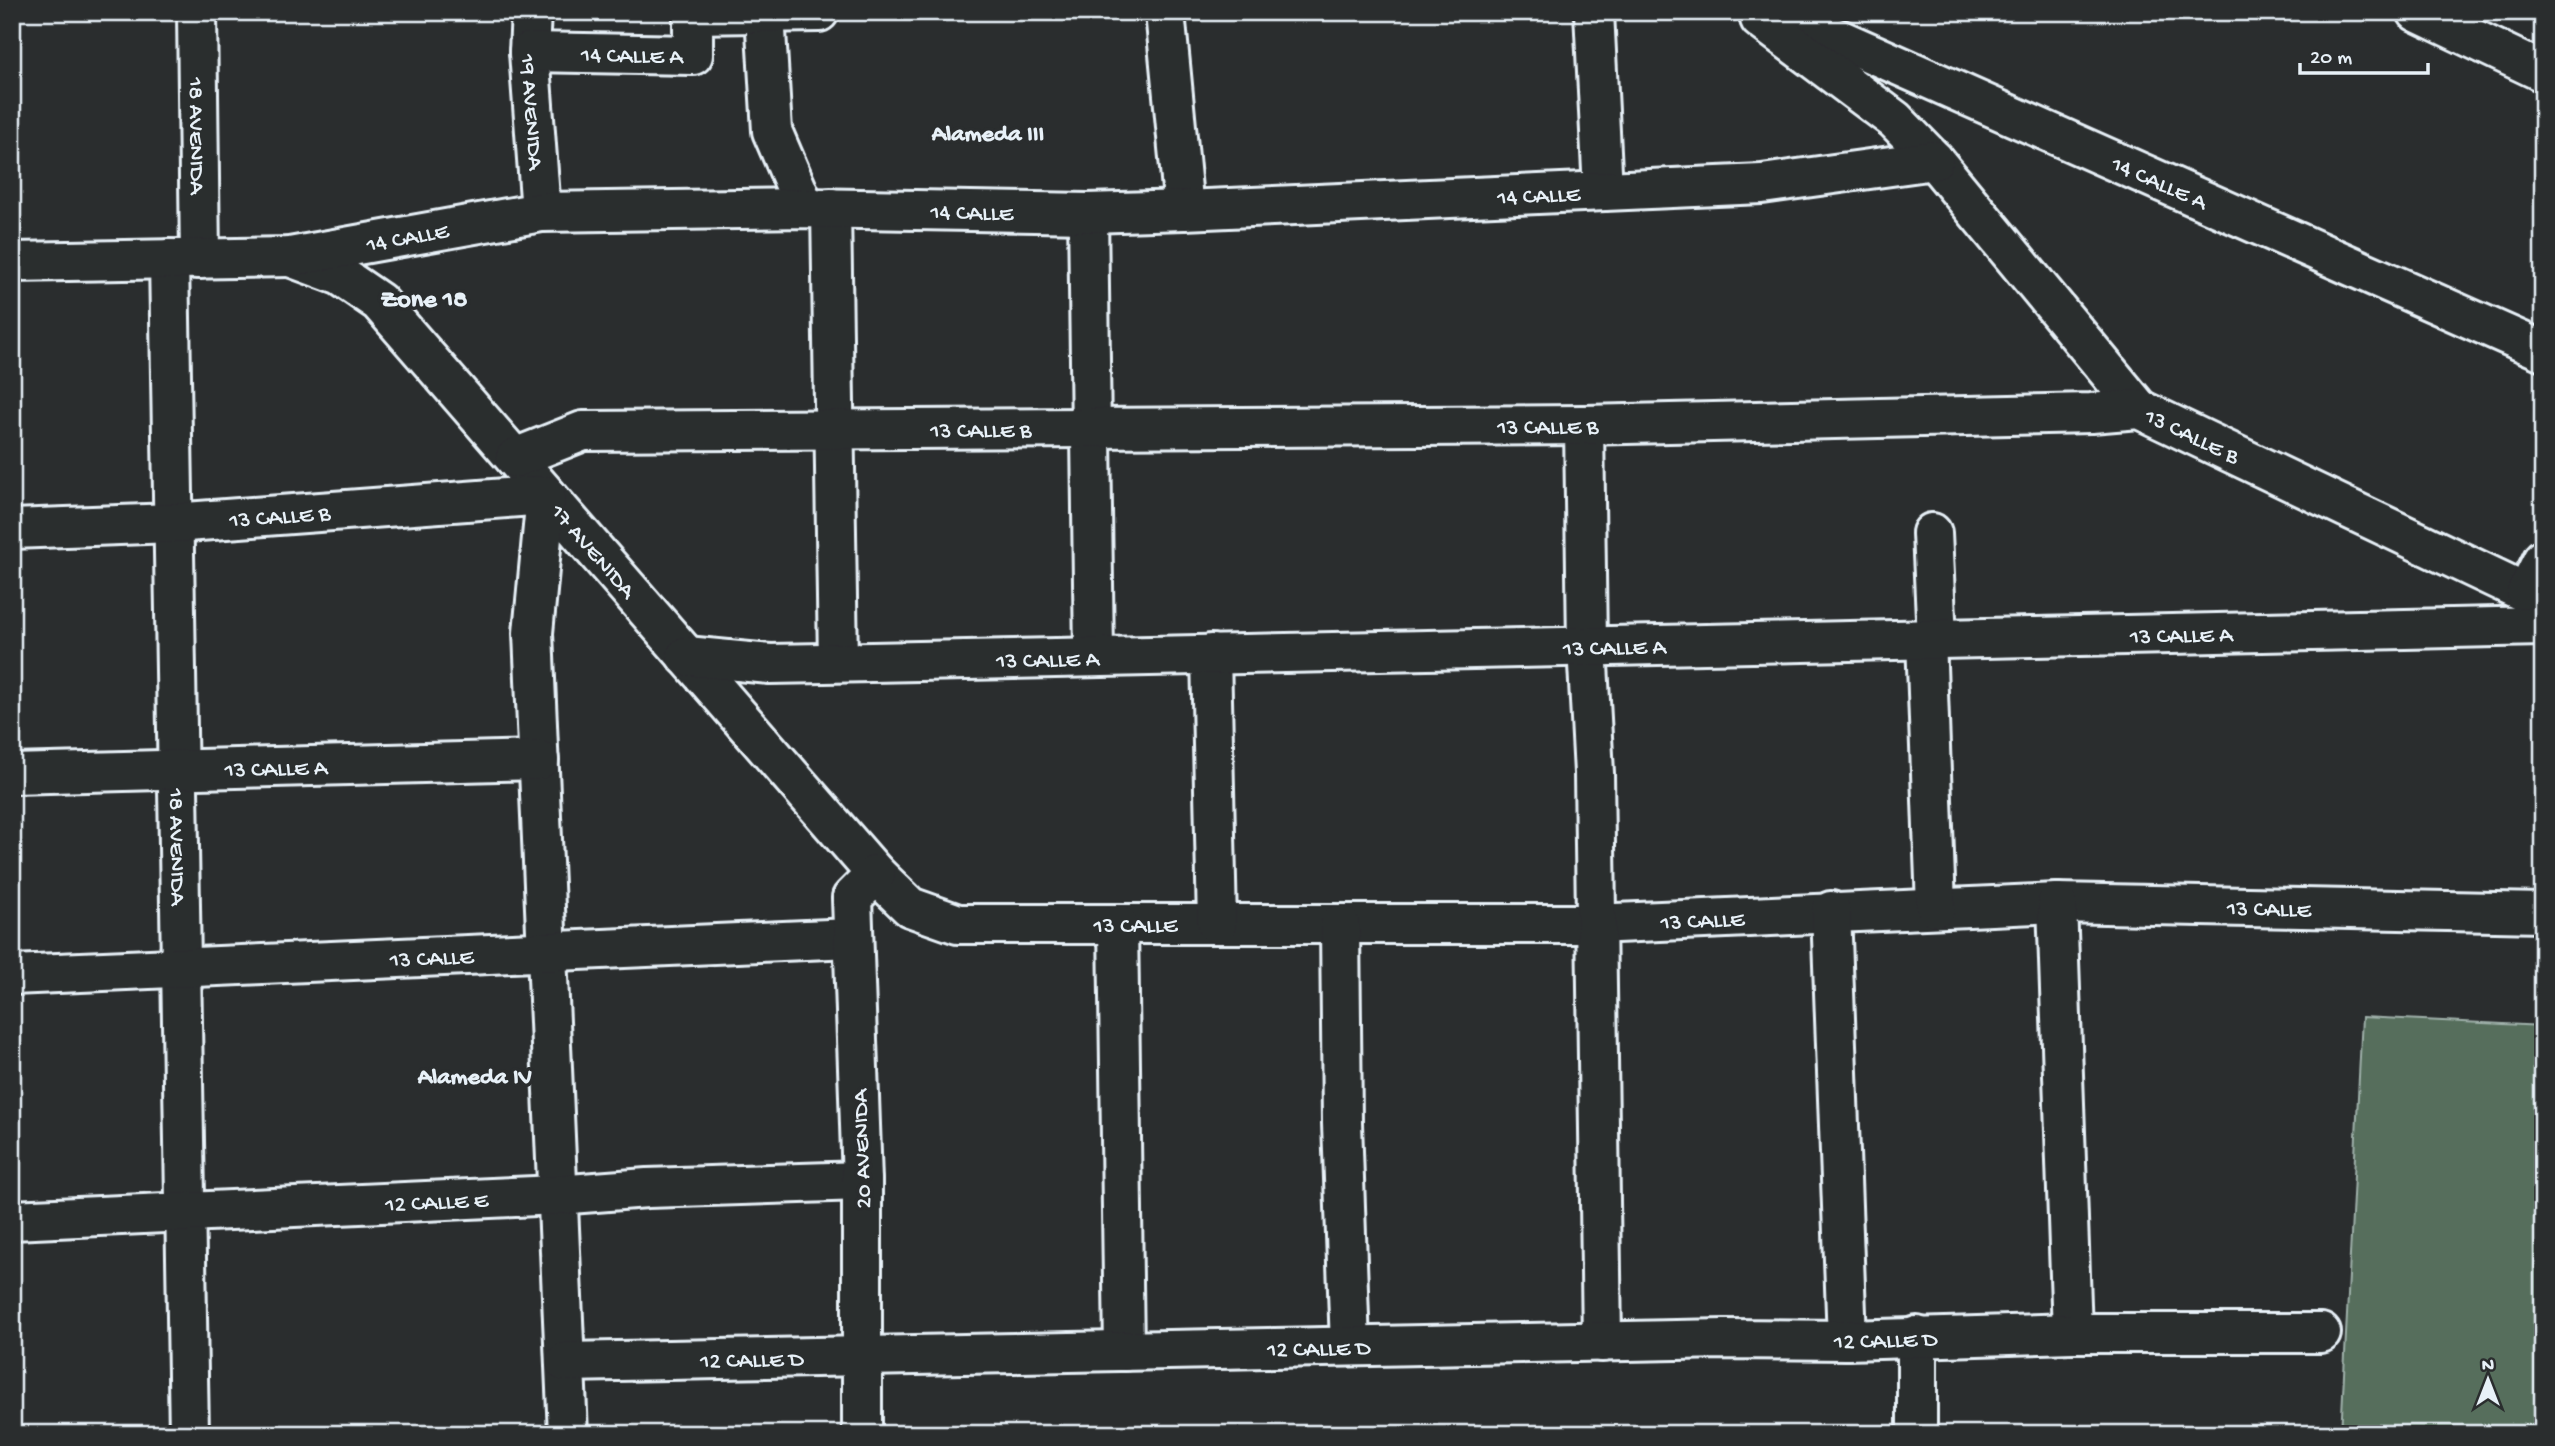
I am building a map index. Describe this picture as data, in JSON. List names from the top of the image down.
{
  "streets": {
    "street": [
      "14 CALLE A",
      "19 AVENIDA",
      "18 AVENIDA",
      "14 CALLE",
      "13 CALLE B",
      "17 AVENIDA",
      "13 CALLE A",
      "13 CALLE",
      "20 AVENIDA",
      "12 CALLE E",
      "12 CALLE D"
    ]
  },
  "crossings": [
    ["14 CALLE A", "19 AVENIDA"],
    ["19 AVENIDA", "14 CALLE"],
    ["18 AVENIDA", "14 CALLE"],
    ["18 AVENIDA", "13 CALLE B"],
    ["18 AVENIDA", "13 CALLE A"],
    ["18 AVENIDA", "13 CALLE"],
    ["18 AVENIDA", "12 CALLE E"],
    ["14 CALLE", "17 AVENIDA"],
    ["13 CALLE B", "17 AVENIDA"],
    ["13 CALLE B", "13 CALLE A"],
    ["17 AVENIDA", "13 CALLE A"],
    ["17 AVENIDA", "13 CALLE"],
    ["17 AVENIDA", "20 AVENIDA"],
    ["13 CALLE", "20 AVENIDA"],
    ["20 AVENIDA", "12 CALLE E"],
    ["20 AVENIDA", "12 CALLE D"]
  ],
  "districts": ["Alameda III", "Zone 18", "Alameda IV"],
  "scale_bar": "20 m",
  "north": "top"
}
